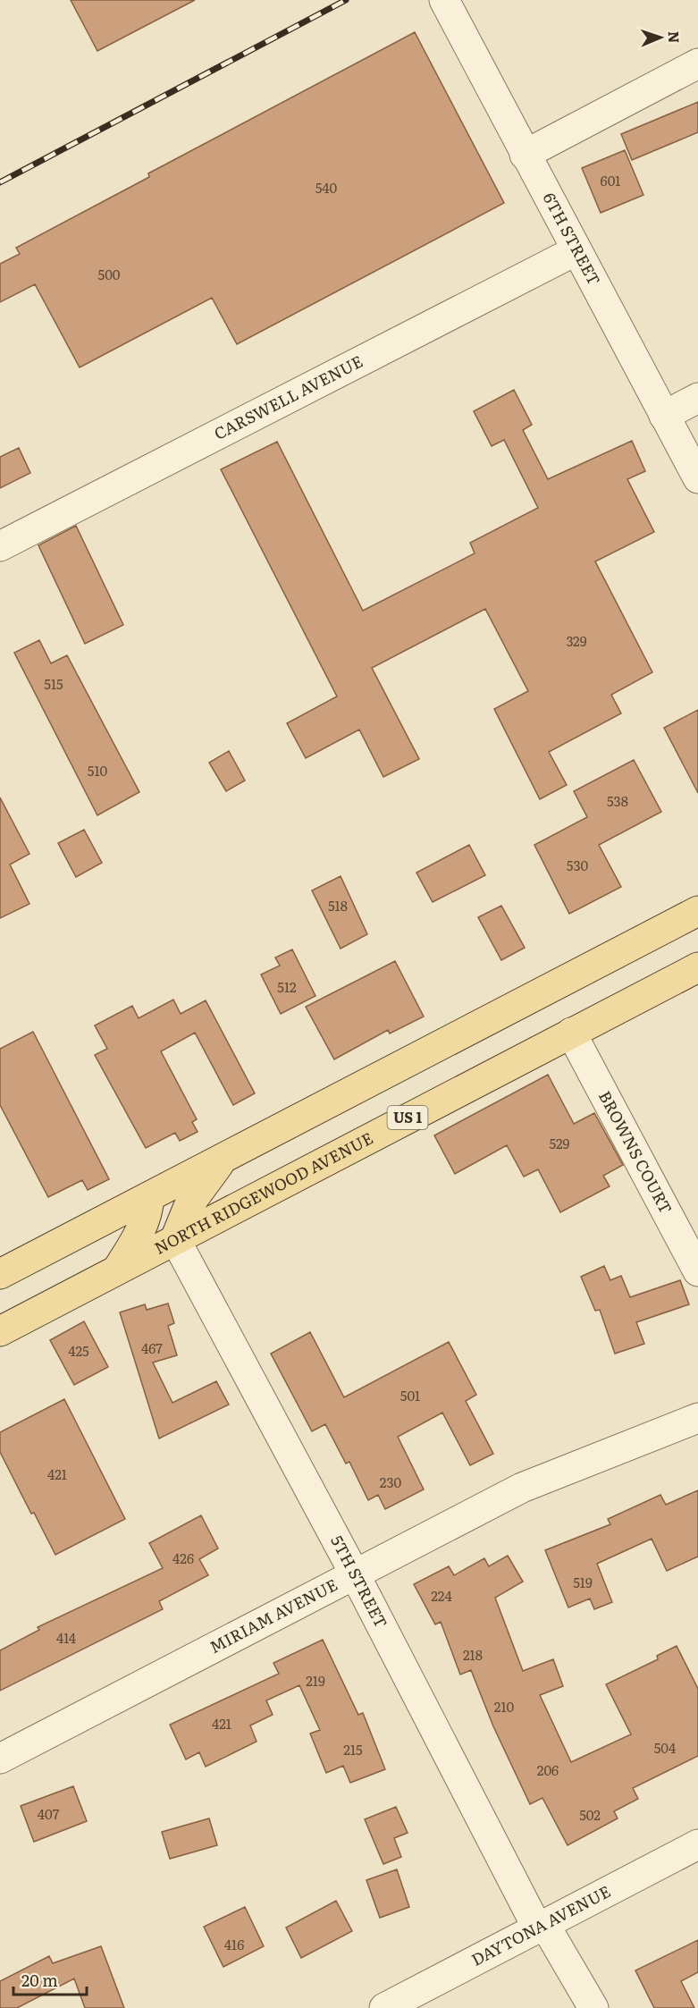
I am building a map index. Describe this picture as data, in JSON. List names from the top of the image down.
{
  "streets": {
    "main road": ["US 1", "NORTH RIDGEWOOD AVENUE"],
    "street": [
      "6TH STREET",
      "CARSWELL AVENUE",
      "BROWNS COURT",
      "5TH STREET",
      "MIRIAM AVENUE",
      "DAYTONA AVENUE"
    ]
  },
  "crossings": [
    ["6TH STREET", "CARSWELL AVENUE"],
    ["BROWNS COURT", "NORTH RIDGEWOOD AVENUE"],
    ["NORTH RIDGEWOOD AVENUE", "5TH STREET"],
    ["5TH STREET", "MIRIAM AVENUE"],
    ["5TH STREET", "DAYTONA AVENUE"]
  ],
  "house_numbers": [
    "601",
    "540",
    "500",
    "329",
    "515",
    "510",
    "538",
    "530",
    "518",
    "512",
    "529",
    "467",
    "425",
    "501",
    "421",
    "230",
    "426",
    "519",
    "224",
    "414",
    "218",
    "219",
    "210",
    "421",
    "504",
    "215",
    "206",
    "407",
    "502",
    "416"
  ],
  "scale_bar": "20 m",
  "north": "right"
}
